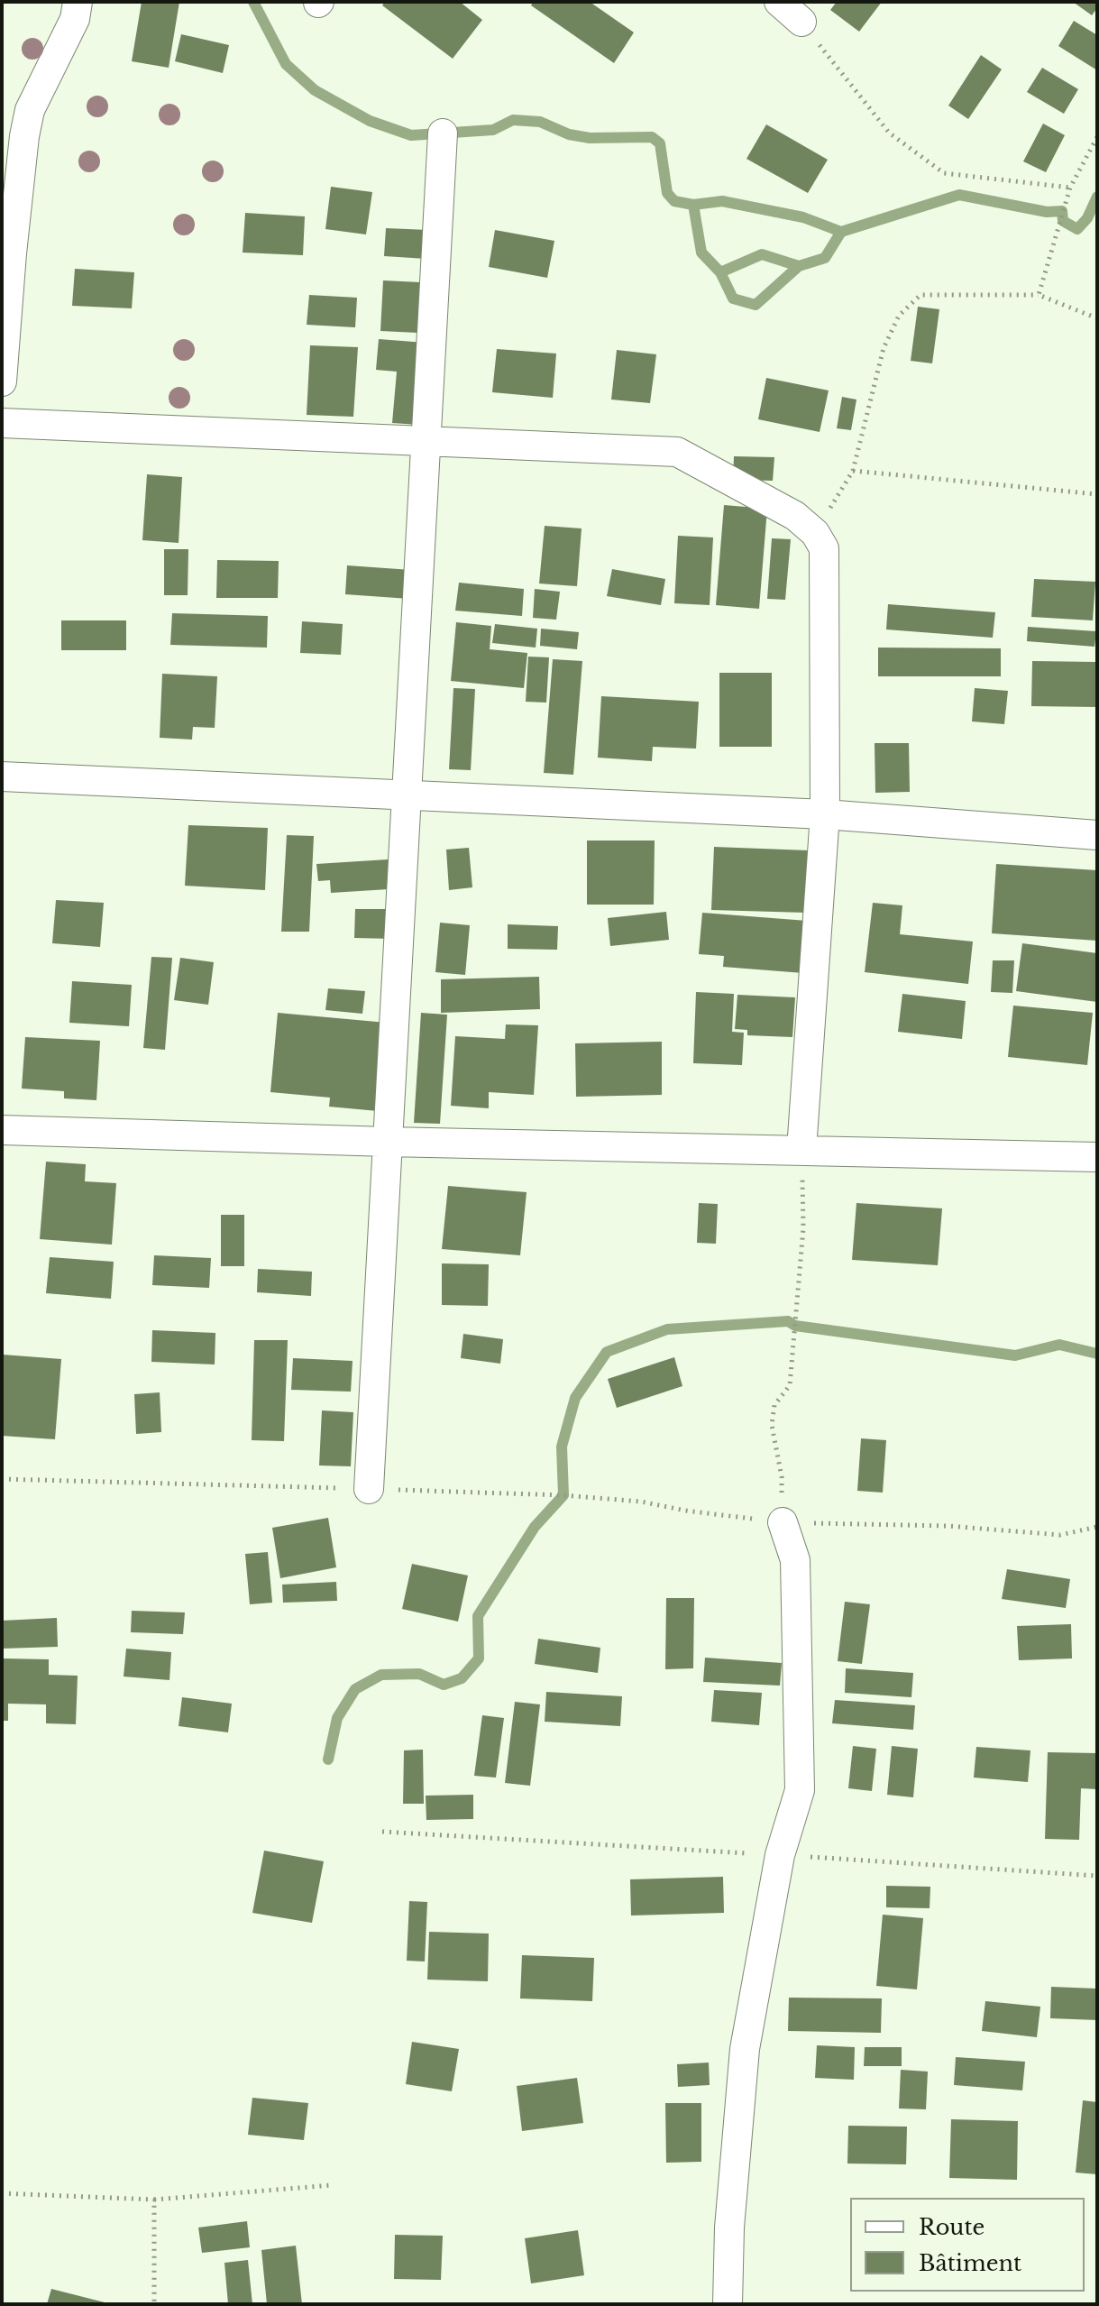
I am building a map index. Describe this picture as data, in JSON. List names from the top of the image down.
{
  "legend": ["Route", "Bâtiment"]
}
